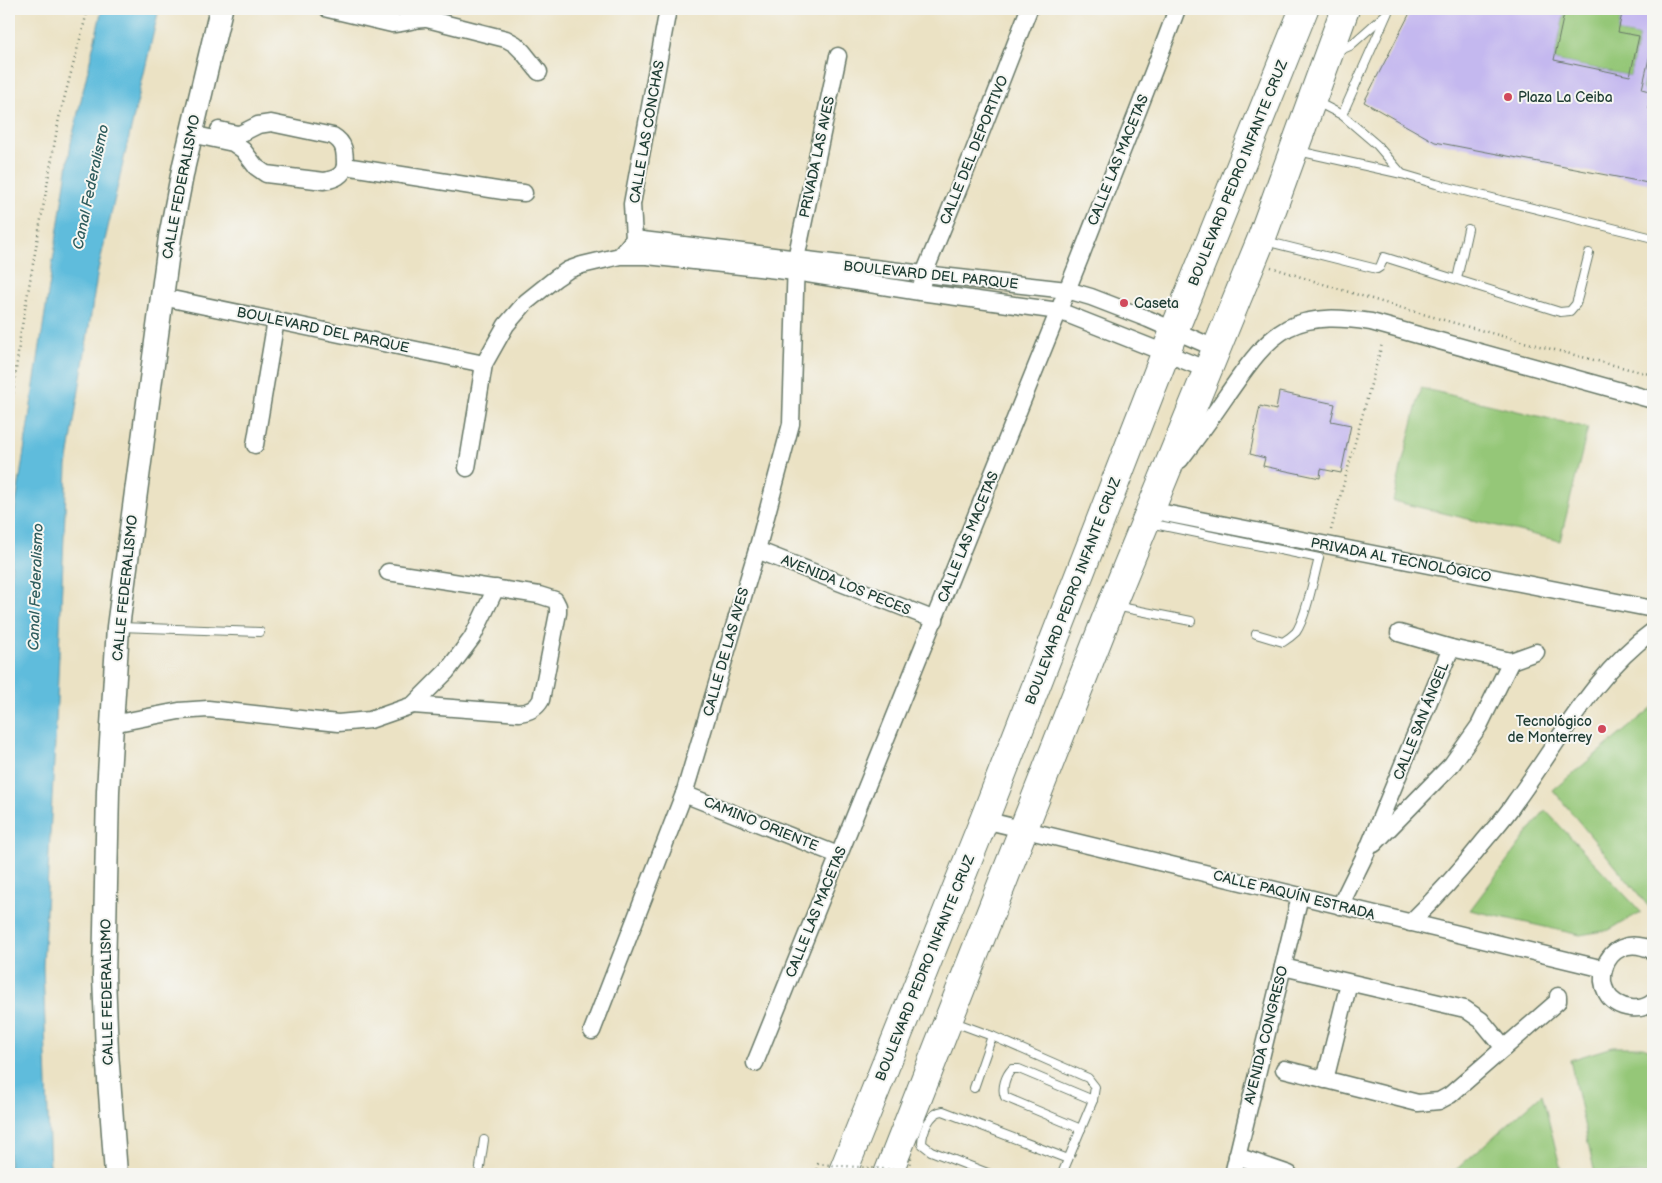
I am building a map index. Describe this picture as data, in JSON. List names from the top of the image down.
{
  "streets": {
    "highway": ["BOULEVARD PEDRO INFANTE CRUZ"],
    "main road": ["CALLE FEDERALISMO"],
    "street": [
      "CALLE LAS CONCHAS",
      "CALLE DEL DEPORTIVO",
      "PRIVADA LAS AVES",
      "CALLE LAS MACETAS",
      "BOULEVARD DEL PARQUE",
      "PRIVADA AL TECNOLÓGICO",
      "AVENIDA LOS PECES",
      "CALLE DE LAS AVES",
      "CALLE SAN ÁNGEL",
      "CAMINO ORIENTE",
      "CALLE PAQUÍN ESTRADA",
      "AVENIDA CONGRESO"
    ]
  },
  "crossings": [
    ["CALLE LAS CONCHAS", "BOULEVARD DEL PARQUE"],
    ["CALLE DEL DEPORTIVO", "BOULEVARD DEL PARQUE"],
    ["PRIVADA LAS AVES", "BOULEVARD DEL PARQUE"],
    ["PRIVADA LAS AVES", "CALLE DE LAS AVES"],
    ["CALLE LAS MACETAS", "BOULEVARD DEL PARQUE"],
    ["CALLE LAS MACETAS", "AVENIDA LOS PECES"],
    ["CALLE LAS MACETAS", "CAMINO ORIENTE"],
    ["BOULEVARD PEDRO INFANTE CRUZ", "BOULEVARD DEL PARQUE"],
    ["BOULEVARD PEDRO INFANTE CRUZ", "CALLE PAQUÍN ESTRADA"],
    ["CALLE FEDERALISMO", "BOULEVARD DEL PARQUE"],
    ["BOULEVARD DEL PARQUE", "CALLE DE LAS AVES"],
    ["AVENIDA LOS PECES", "CALLE DE LAS AVES"],
    ["CALLE DE LAS AVES", "CAMINO ORIENTE"],
    ["CALLE SAN ÁNGEL", "CALLE PAQUÍN ESTRADA"],
    ["CALLE PAQUÍN ESTRADA", "AVENIDA CONGRESO"]
  ],
  "water": ["Canal Federalismo"],
  "places": ["Plaza La Ceiba", "Caseta", "Tecnológico de Monterrey"]
}
